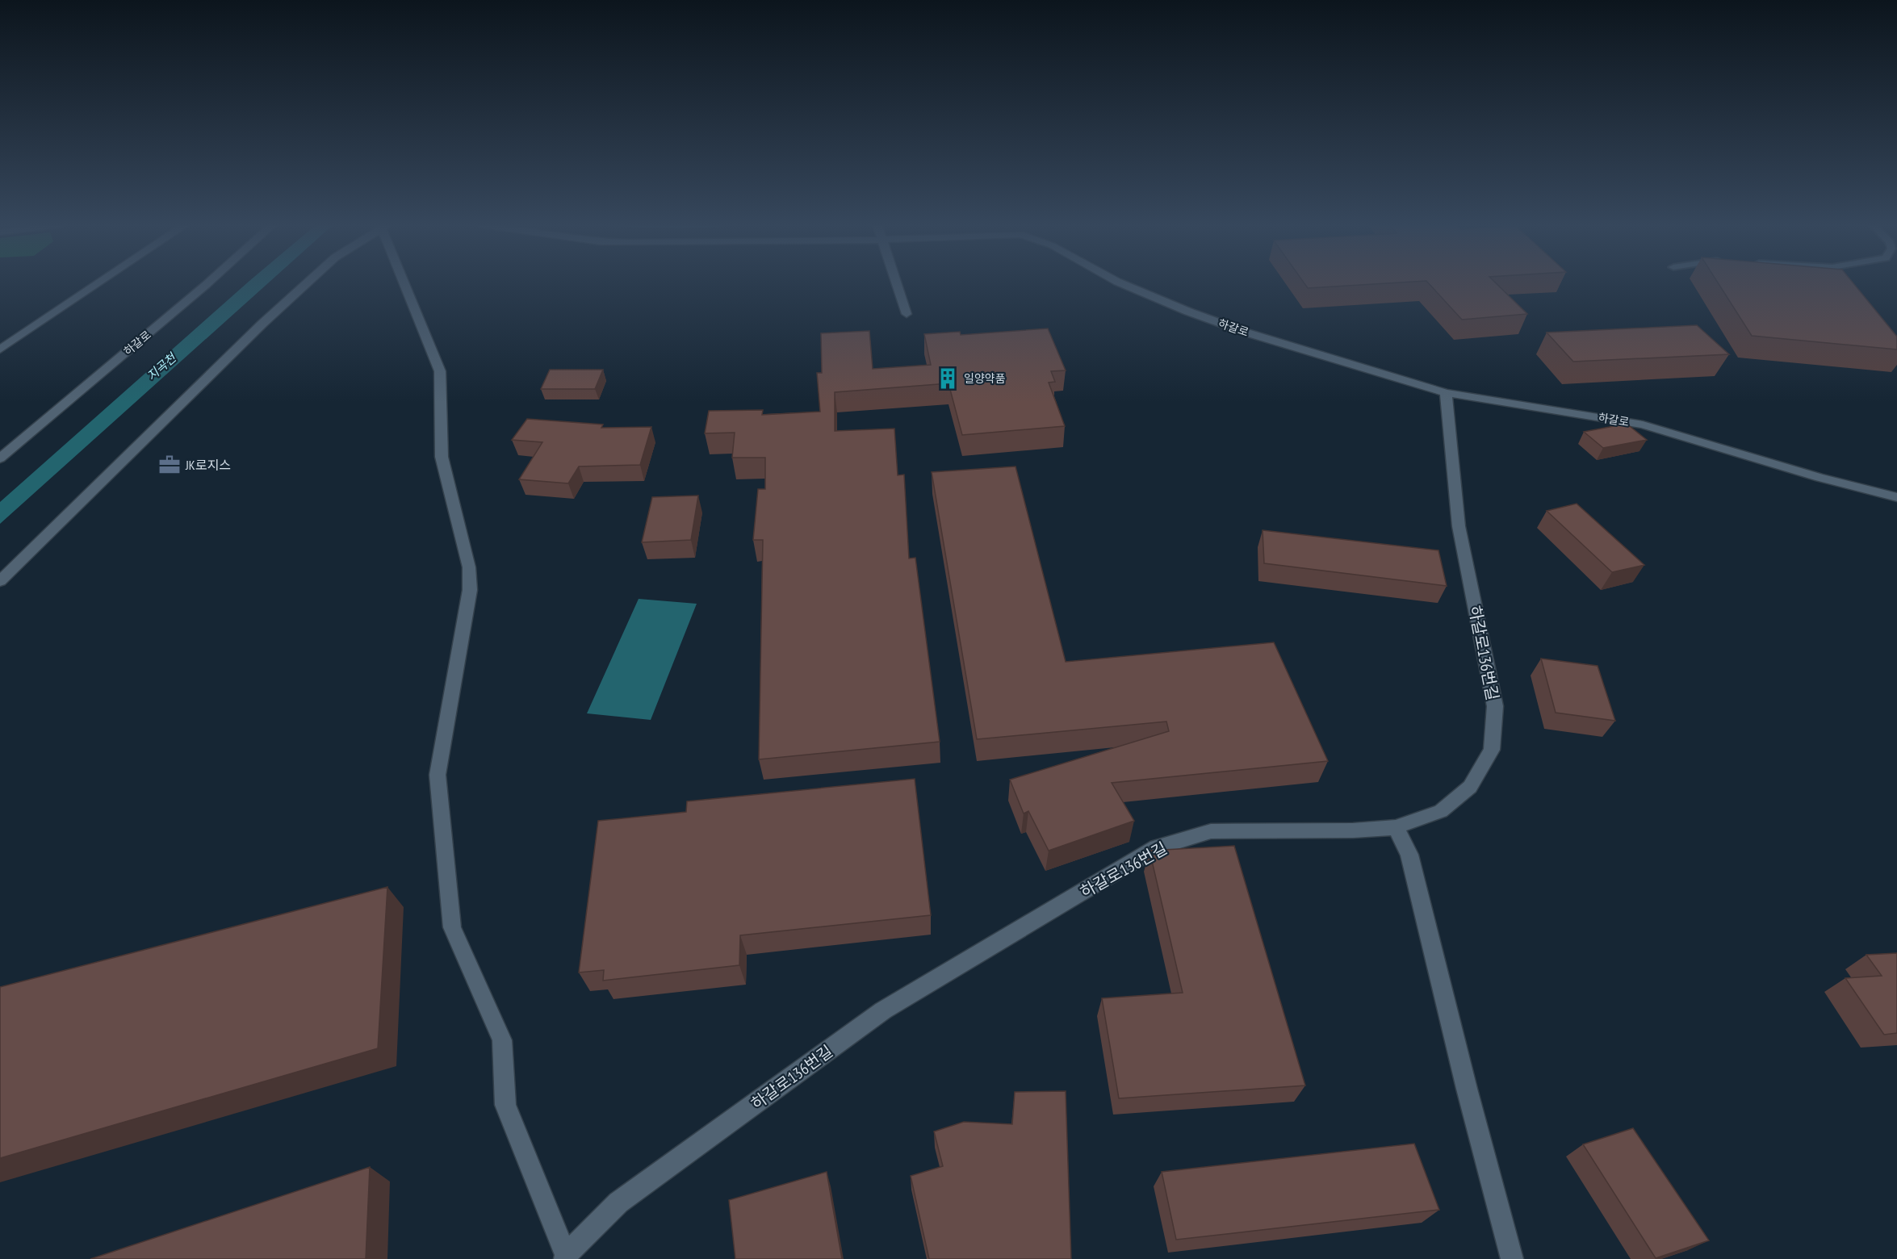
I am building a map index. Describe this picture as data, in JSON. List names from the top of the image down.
{
  "streets": {
    "street": ["하갈로", "하갈로136번길"]
  },
  "crossings": [
    ["하갈로", "하갈로136번길"]
  ],
  "water": ["지곡천"],
  "places": {
    "building": ["일양약품"],
    "office": ["JK로지스"]
  }
}
